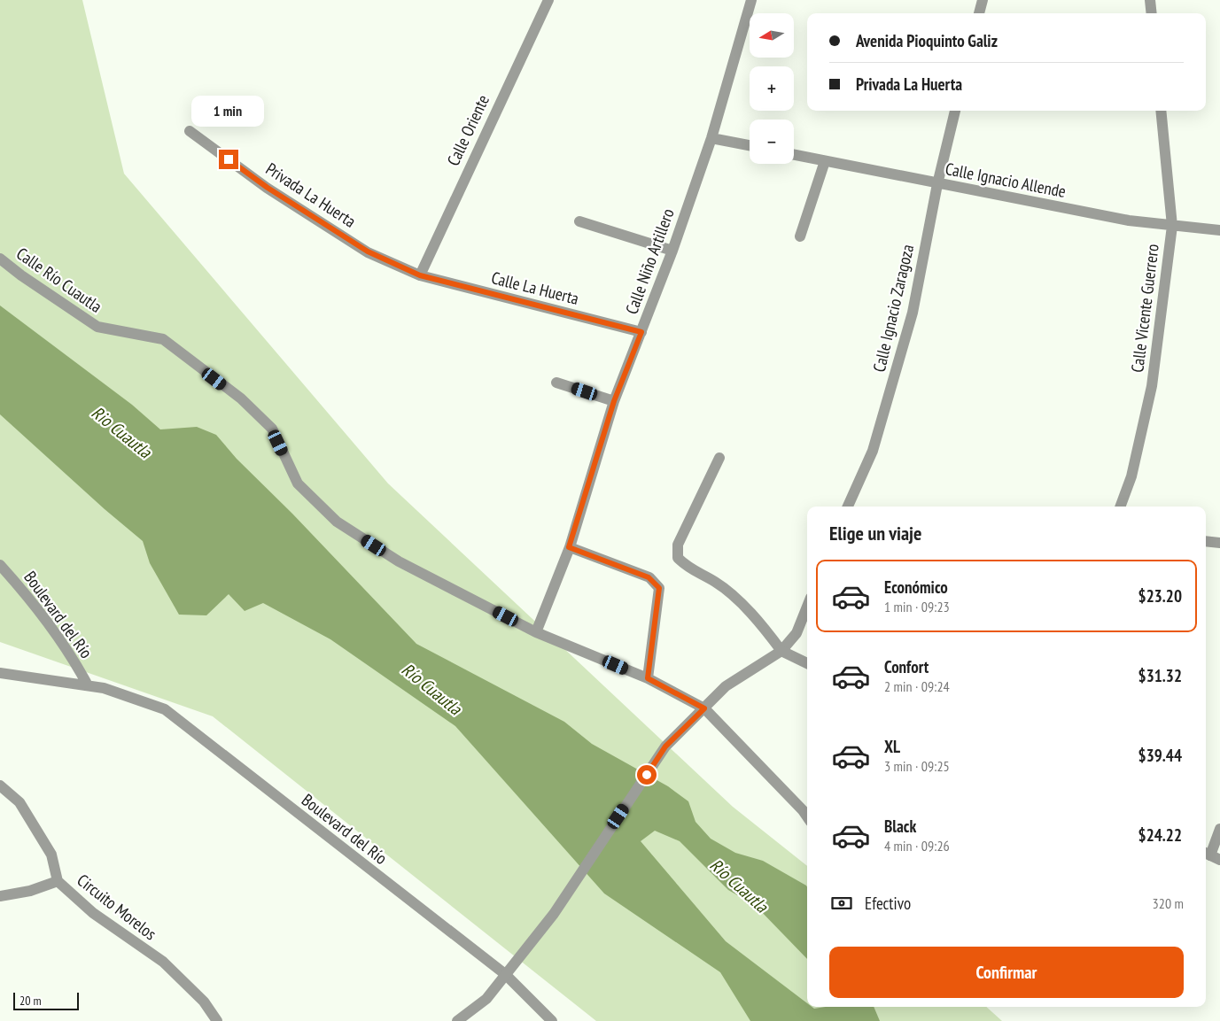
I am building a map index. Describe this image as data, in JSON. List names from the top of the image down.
{
  "streets": {
    "street": [
      "Calle Oriente",
      "Calle Ignacio Allende",
      "Privada La Huerta",
      "Calle Niño Artillero",
      "Calle Río Cuautla",
      "Calle La Huerta",
      "Calle Ignacio Zaragoza",
      "Calle Vicente Guerrero",
      "Boulevard del Río",
      "Circuito Morelos"
    ]
  },
  "crossings": [
    ["Calle Oriente", "Privada La Huerta"],
    ["Calle Oriente", "Calle La Huerta"],
    ["Calle Ignacio Allende", "Calle Ignacio Zaragoza"],
    ["Calle Ignacio Allende", "Calle Vicente Guerrero"],
    ["Privada La Huerta", "Calle La Huerta"],
    ["Calle Niño Artillero", "Calle Río Cuautla"],
    ["Calle Niño Artillero", "Calle La Huerta"]
  ],
  "water": ["Rio Cuautla", "Río Cuautla"],
  "scale_bar": "20 m",
  "north": "left",
  "page": {
    "map_buttons": ["+", "−"],
    "banner": ["Avenida Pioquinto Galiz", "Privada La Huerta"],
    "bubble": "1 min",
    "heading": "Elige un viaje",
    "list": [
      {
        "name": "Económico",
        "note": "1 min · 09:23",
        "value": "$23.20"
      },
      {
        "name": "Confort",
        "note": "2 min · 09:24",
        "value": "$31.32"
      },
      {
        "name": "XL",
        "note": "3 min · 09:25",
        "value": "$39.44"
      },
      {
        "name": "Black",
        "note": "4 min · 09:26",
        "value": "$24.22"
      }
    ],
    "pay": ["Efectivo", "320 m"],
    "buttons": "Confirmar",
    "scale": "20 m"
  }
}
